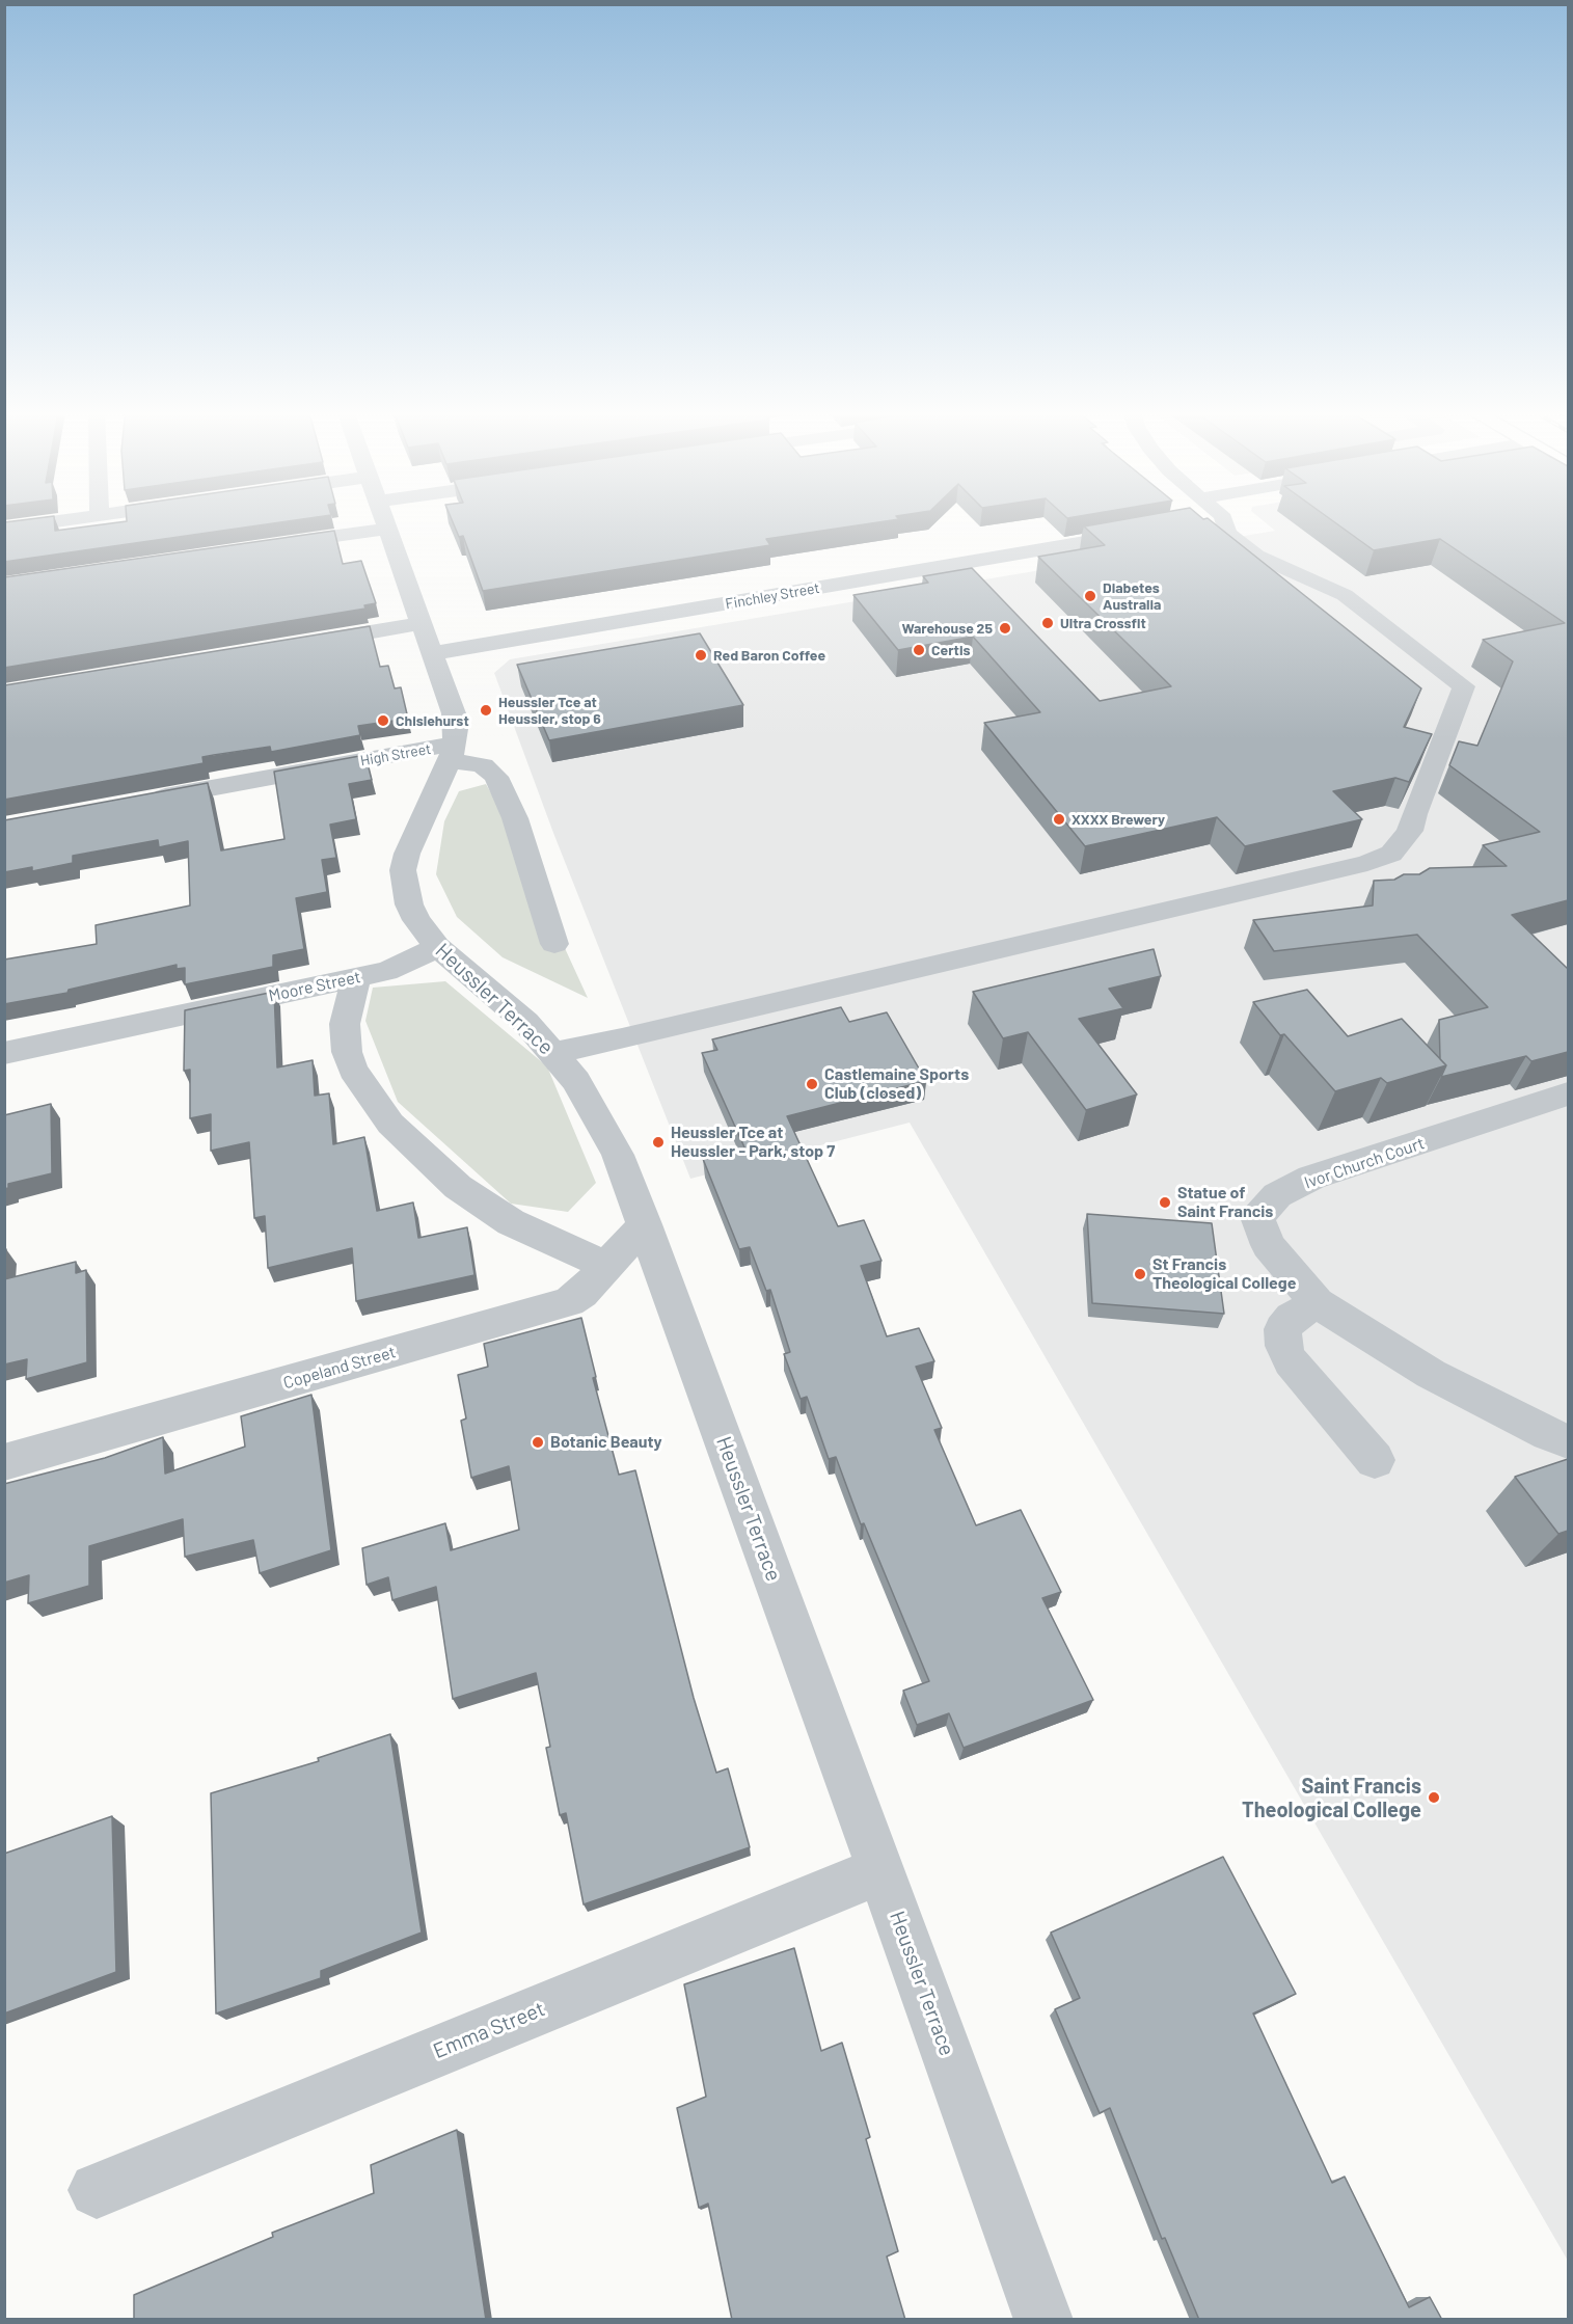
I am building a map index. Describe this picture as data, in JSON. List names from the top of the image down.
{
  "streets": {
    "street": [
      "Finchley Street",
      "High Street",
      "Moore Street",
      "Heussler Terrace",
      "Ivor Church Court",
      "Copeland Street",
      "Emma Street"
    ]
  },
  "crossings": [
    ["Finchley Street", "Heussler Terrace"],
    ["High Street", "Heussler Terrace"],
    ["Moore Street", "Heussler Terrace"],
    ["Heussler Terrace", "Copeland Street"],
    ["Heussler Terrace", "Emma Street"]
  ],
  "places": [
    "Diabetes Australia",
    "Ultra Crossfit",
    "Warehouse 25",
    "Certis",
    "Red Baron Coffee",
    "Heussler Tce at Heussler, stop 6",
    "Chislehurst",
    "XXXX Brewery",
    "Castlemaine Sports Club (closed)",
    "Heussler Tce at Heussler - Park, stop 7",
    "Statue of Saint Francis",
    "St Francis Theological College",
    "Botanic Beauty",
    "Saint Francis Theological College"
  ]
}
